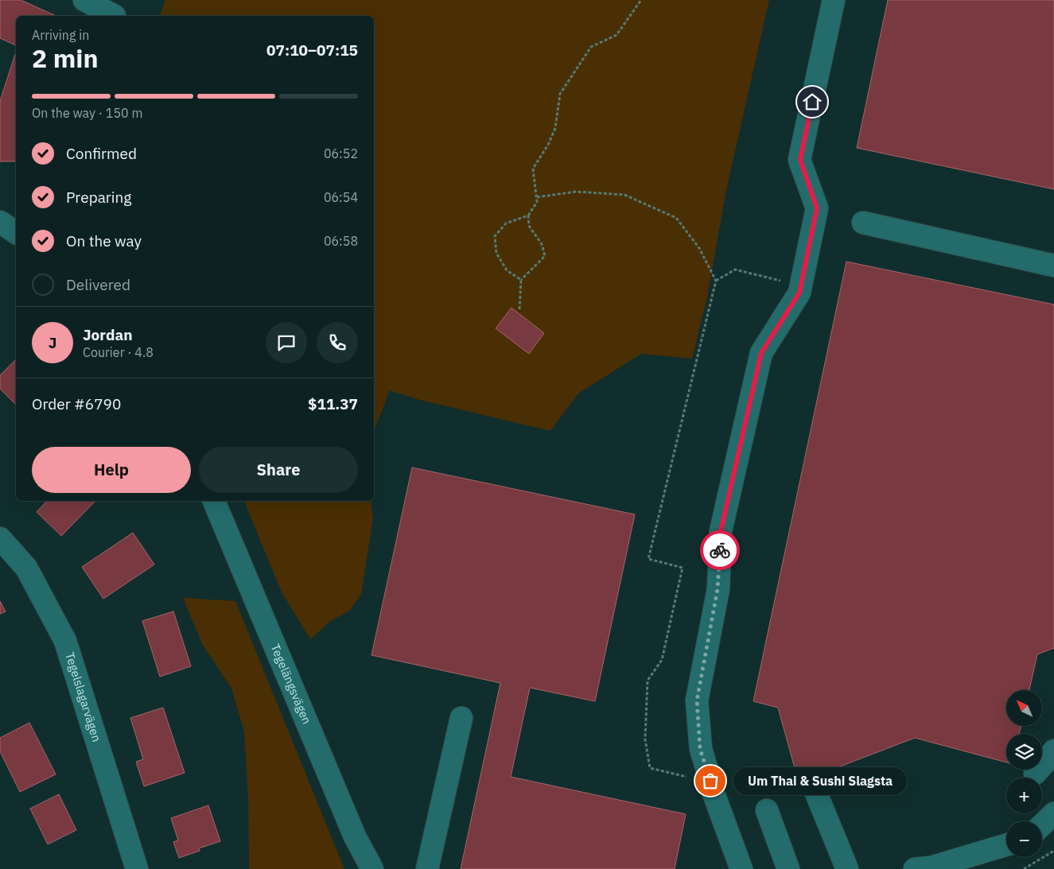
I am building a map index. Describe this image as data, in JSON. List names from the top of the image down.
{
  "streets": {
    "street": ["Tegelängsvägen", "Tegelslagarvägen"]
  },
  "places": ["Um Thai & Sushi Slagsta"],
  "north": "top left",
  "page": {
    "heading": ["2 min", "Arriving in", "07:10–07:15"],
    "panel": [
      "Jordan",
      "Courier · 4.8",
      "Order #6790",
      "$11.37"
    ],
    "bar": "On the way · 150 m",
    "list": [
      ["Confirmed", "06:52"],
      ["Preparing", "06:54"],
      ["On the way", "06:58"],
      "Delivered"
    ],
    "round": "J",
    "buttons": ["Help", "Share"],
    "map_buttons": ["+", "−"],
    "bubble": "Um Thai & Sushi Slagsta"
  }
}
